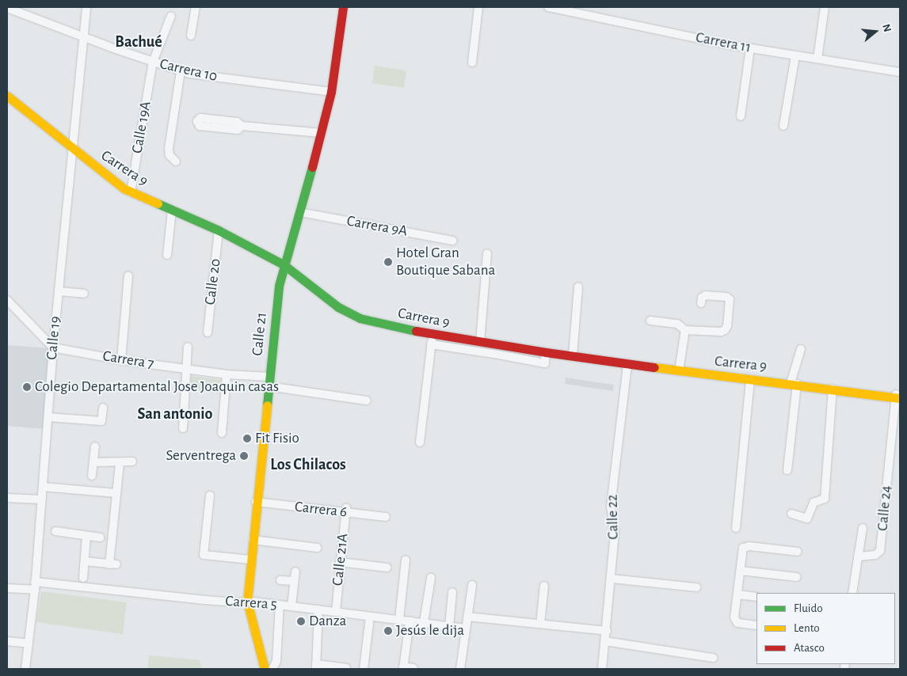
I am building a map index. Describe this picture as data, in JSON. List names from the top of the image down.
{
  "streets": {
    "main road": ["Carrera 9", "Calle 21"],
    "street": [
      "Carrera 11",
      "Carrera 10",
      "Calle 19A",
      "Carrera 9A",
      "Calle 20",
      "Calle 19",
      "Carrera 7",
      "Calle 24",
      "Carrera 6",
      "Calle 22",
      "Calle 21A",
      "Carrera 5"
    ]
  },
  "crossings": [
    ["Carrera 10", "Calle 19A"],
    ["Carrera 10", "Calle 21"],
    ["Carrera 10", "Calle 19"],
    ["Calle 19A", "Carrera 9"],
    ["Carrera 9", "Calle 20"],
    ["Carrera 9", "Calle 21"],
    ["Carrera 9", "Calle 19"],
    ["Carrera 9", "Calle 24"],
    ["Carrera 9", "Calle 22"],
    ["Carrera 9A", "Calle 21"],
    ["Calle 21", "Carrera 7"],
    ["Calle 21", "Carrera 6"],
    ["Calle 21", "Carrera 5"],
    ["Calle 19", "Carrera 7"],
    ["Calle 19", "Carrera 5"],
    ["Carrera 6", "Calle 21A"],
    ["Calle 21A", "Carrera 5"]
  ],
  "districts": ["Bachué", "San antonio", "Los Chilacos"],
  "places": [
    "Hotel Gran Boutique Sabana",
    "Colegio Departamental Jose Joaquin casas",
    "Fit Fisio",
    "Serventrega",
    "Danza",
    "Jesús le dija"
  ],
  "legend": ["Fluido", "Lento", "Atasco"],
  "north": "right"
}
